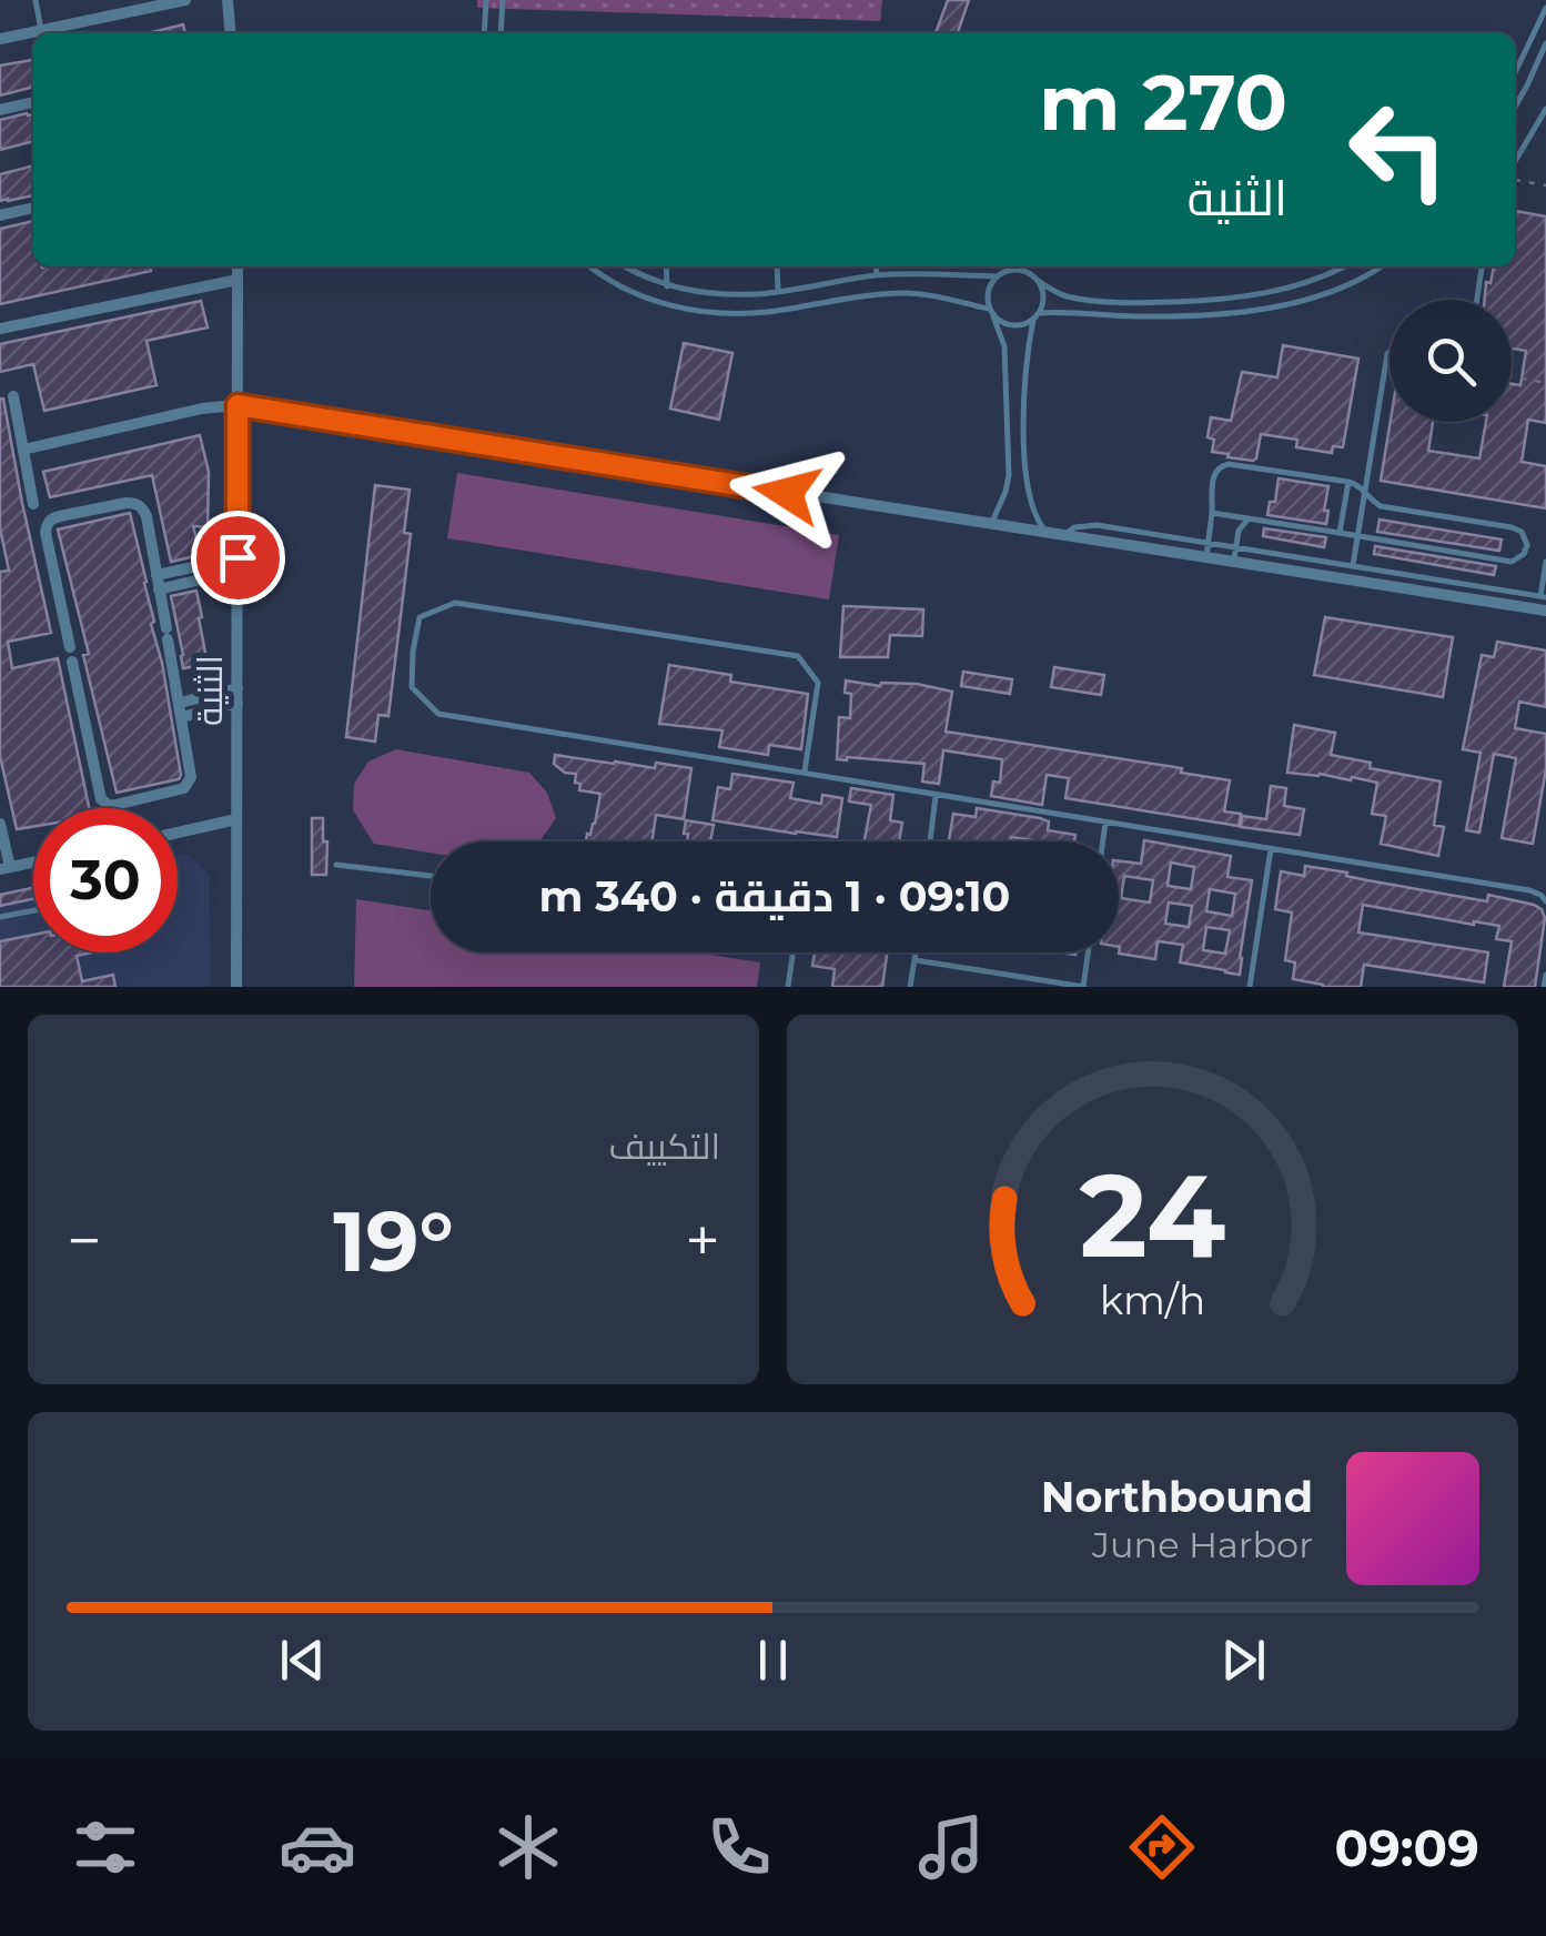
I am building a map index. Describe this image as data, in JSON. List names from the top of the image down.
{
  "streets": {
    "street": ["الثنية"]
  },
  "page": {
    "turn": ["270 m", "الثنية"],
    "limit": "30",
    "trip": "09:10 · 1 دقيقة · 340 m",
    "tile": "التكييف",
    "heat": ["−", "19°", "+"],
    "song": ["Northbound", "June Harbor"],
    "tabs": "09:09",
    "gauge": ["24", "km/h"]
  }
}
